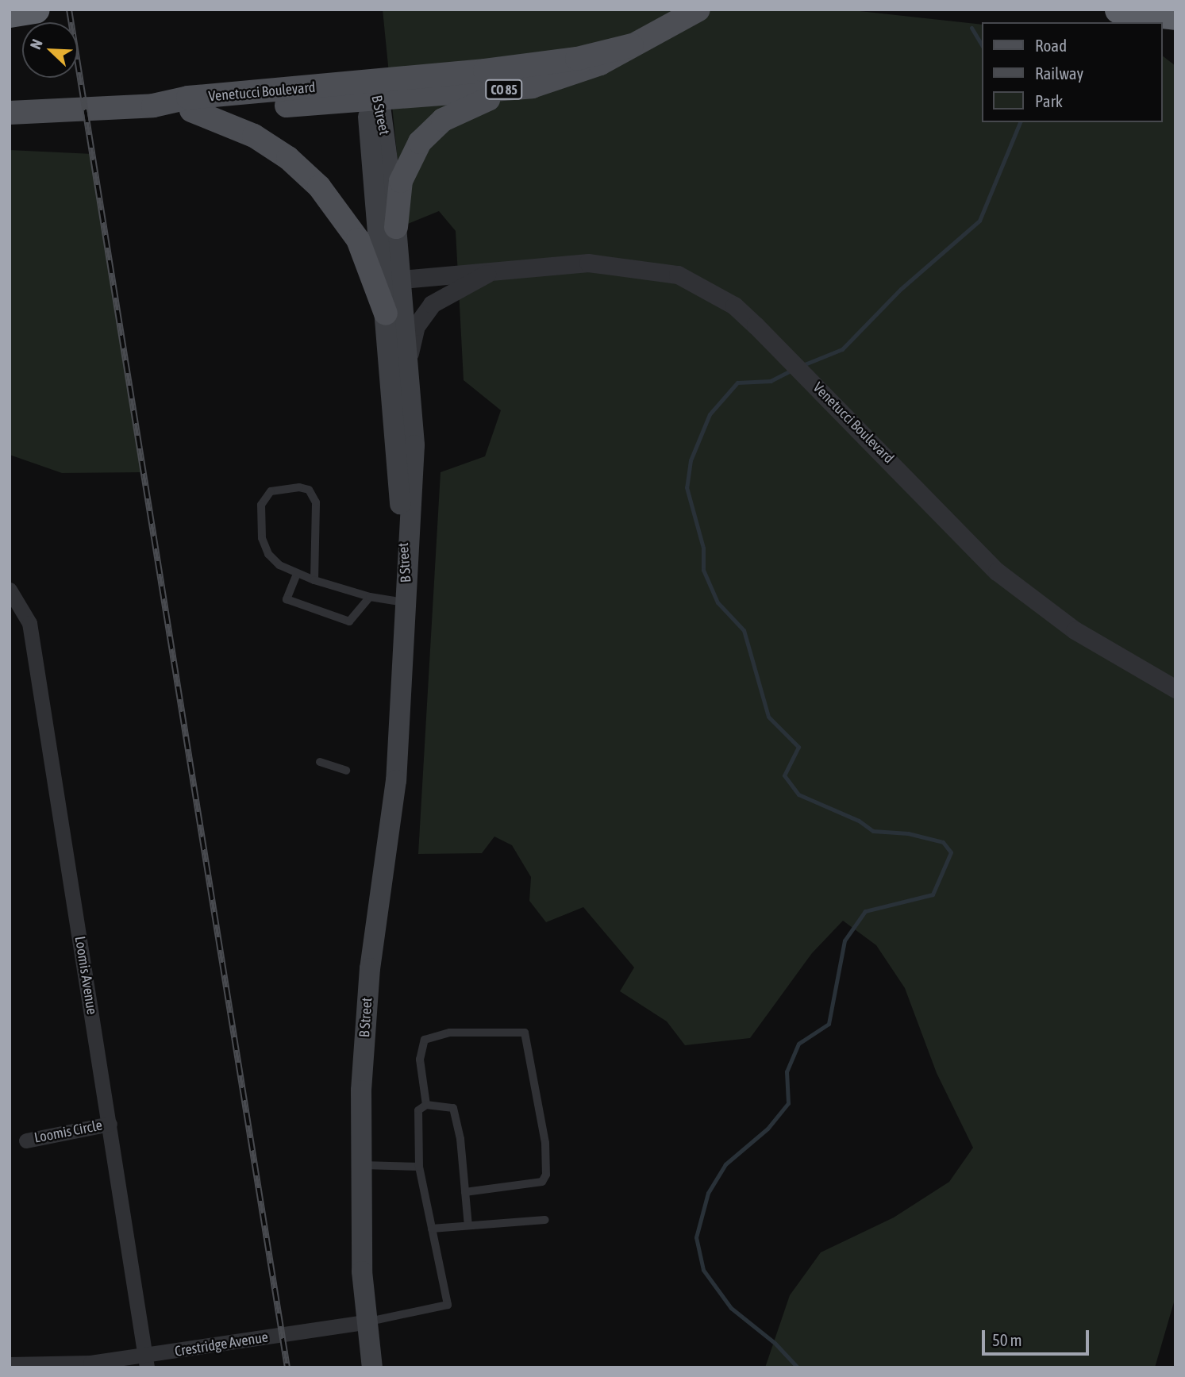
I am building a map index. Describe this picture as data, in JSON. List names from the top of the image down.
{
  "streets": {
    "main road": ["CO 85", "Venetucci Boulevard", "B Street"],
    "street": ["Loomis Avenue", "Loomis Circle", "Crestridge Avenue"]
  },
  "crossings": [
    ["CO 85", "Venetucci Boulevard"],
    ["CO 85", "B Street"],
    ["Venetucci Boulevard", "B Street"],
    ["B Street", "Crestridge Avenue"],
    ["Loomis Avenue", "Loomis Circle"],
    ["Loomis Avenue", "Crestridge Avenue"]
  ],
  "legend": ["Road", "Railway", "Park"],
  "scale_bar": "50 m",
  "north": "top left"
}
